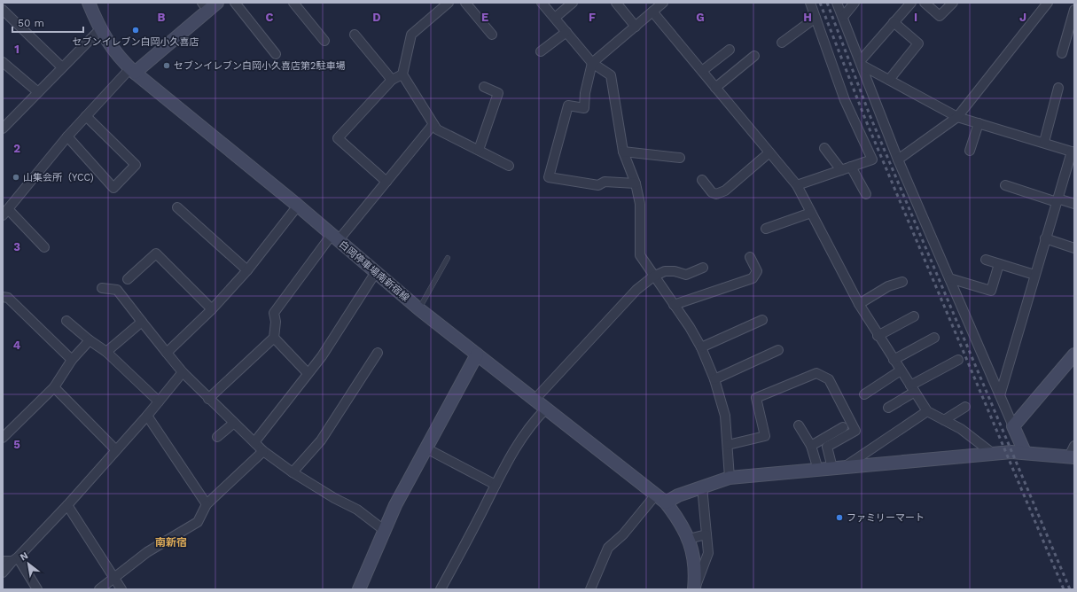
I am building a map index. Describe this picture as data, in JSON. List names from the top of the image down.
{
  "streets": {
    "street": ["白岡停車場南新宿線"]
  },
  "districts": ["南新宿"],
  "places": [
    "セブンイレブン白岡小久喜店",
    "セブンイレブン白岡小久喜店第2駐車場",
    "山集会所（YCC)",
    "ファミリーマート"
  ],
  "scale_bar": "50 m",
  "north": "top left",
  "grid": {
    "columns": [
      "B",
      "C",
      "D",
      "E",
      "F",
      "G",
      "H",
      "I",
      "J"
    ],
    "rows": [
      "1",
      "2",
      "3",
      "4",
      "5"
    ]
  }
}
